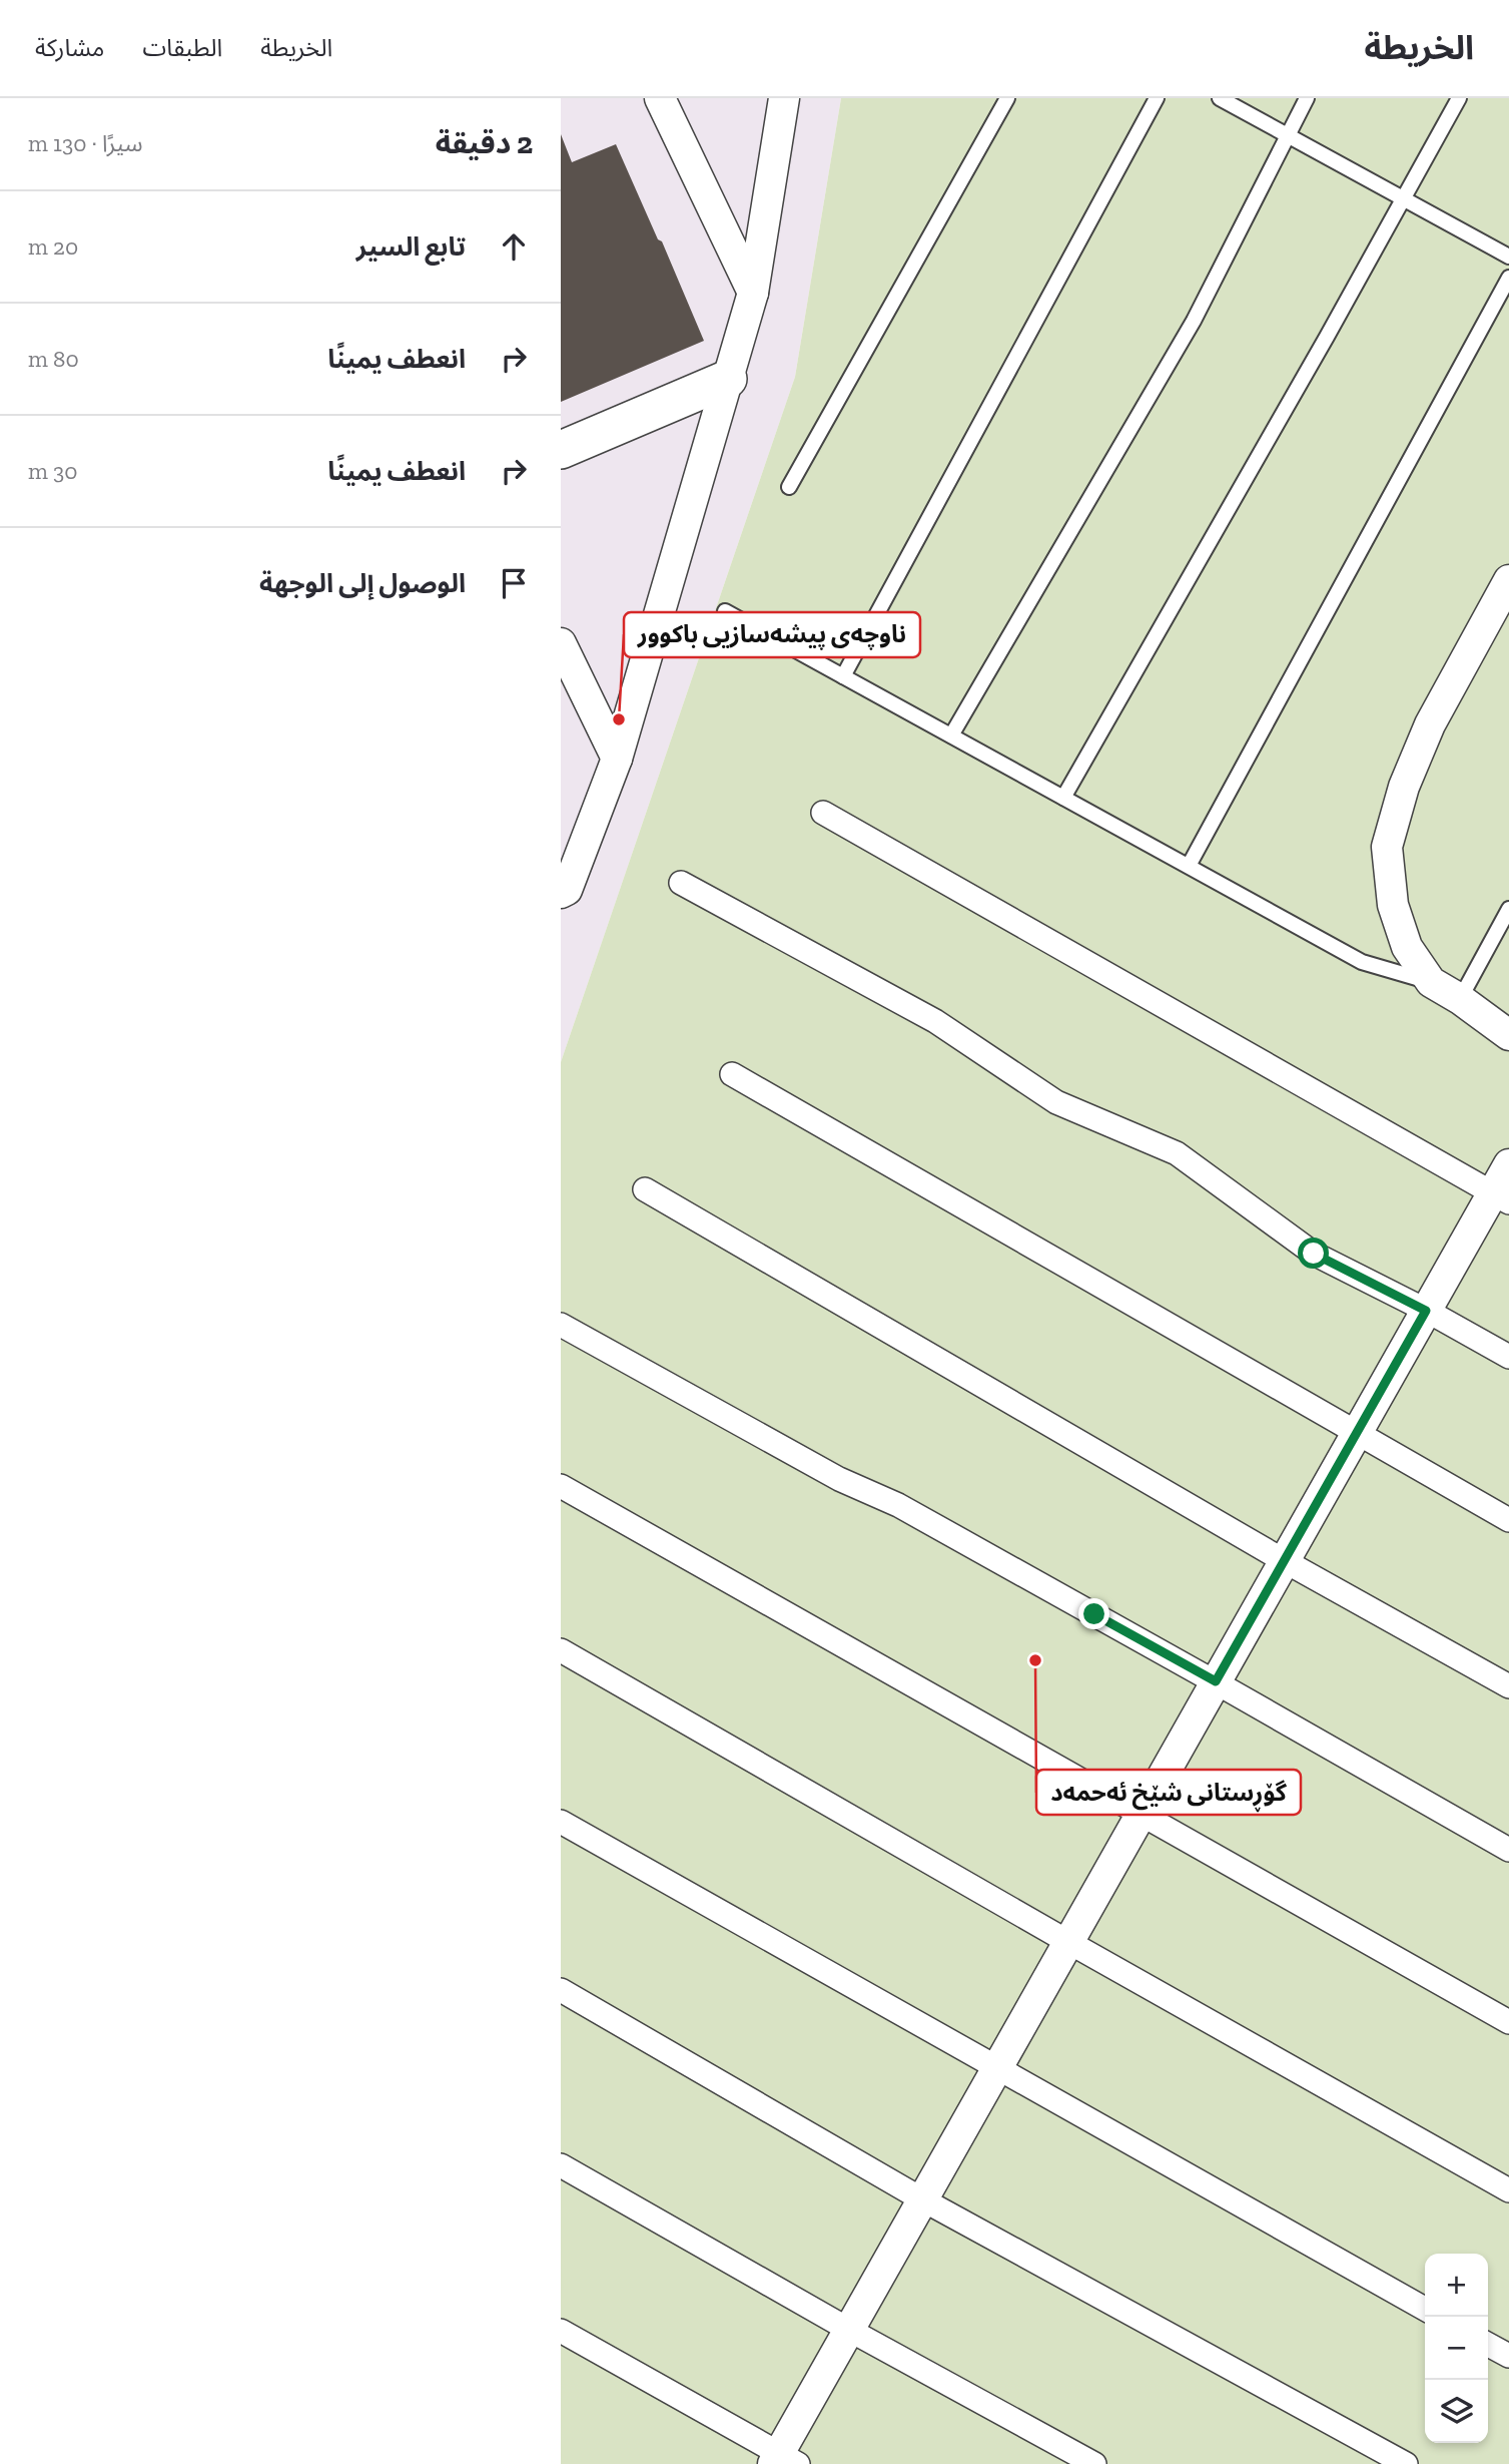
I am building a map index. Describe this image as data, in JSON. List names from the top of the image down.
{
  "places": ["ناوچەی پیشەسازیی باکوور", "گۆڕستانی شێخ ئەحمەد"],
  "page": {
    "header": "الخريطة",
    "nav": ["الخريطة", "الطبقات", "مشاركة"],
    "heading": ["2 دقيقة", "سيرًا · 130 m"],
    "list": [
      ["تابع السير", "20 m"],
      ["انعطف يمينًا", "80 m"],
      ["انعطف يمينًا", "30 m"],
      "الوصول إلى الوجهة"
    ],
    "map_buttons": ["+", "−"]
  }
}
